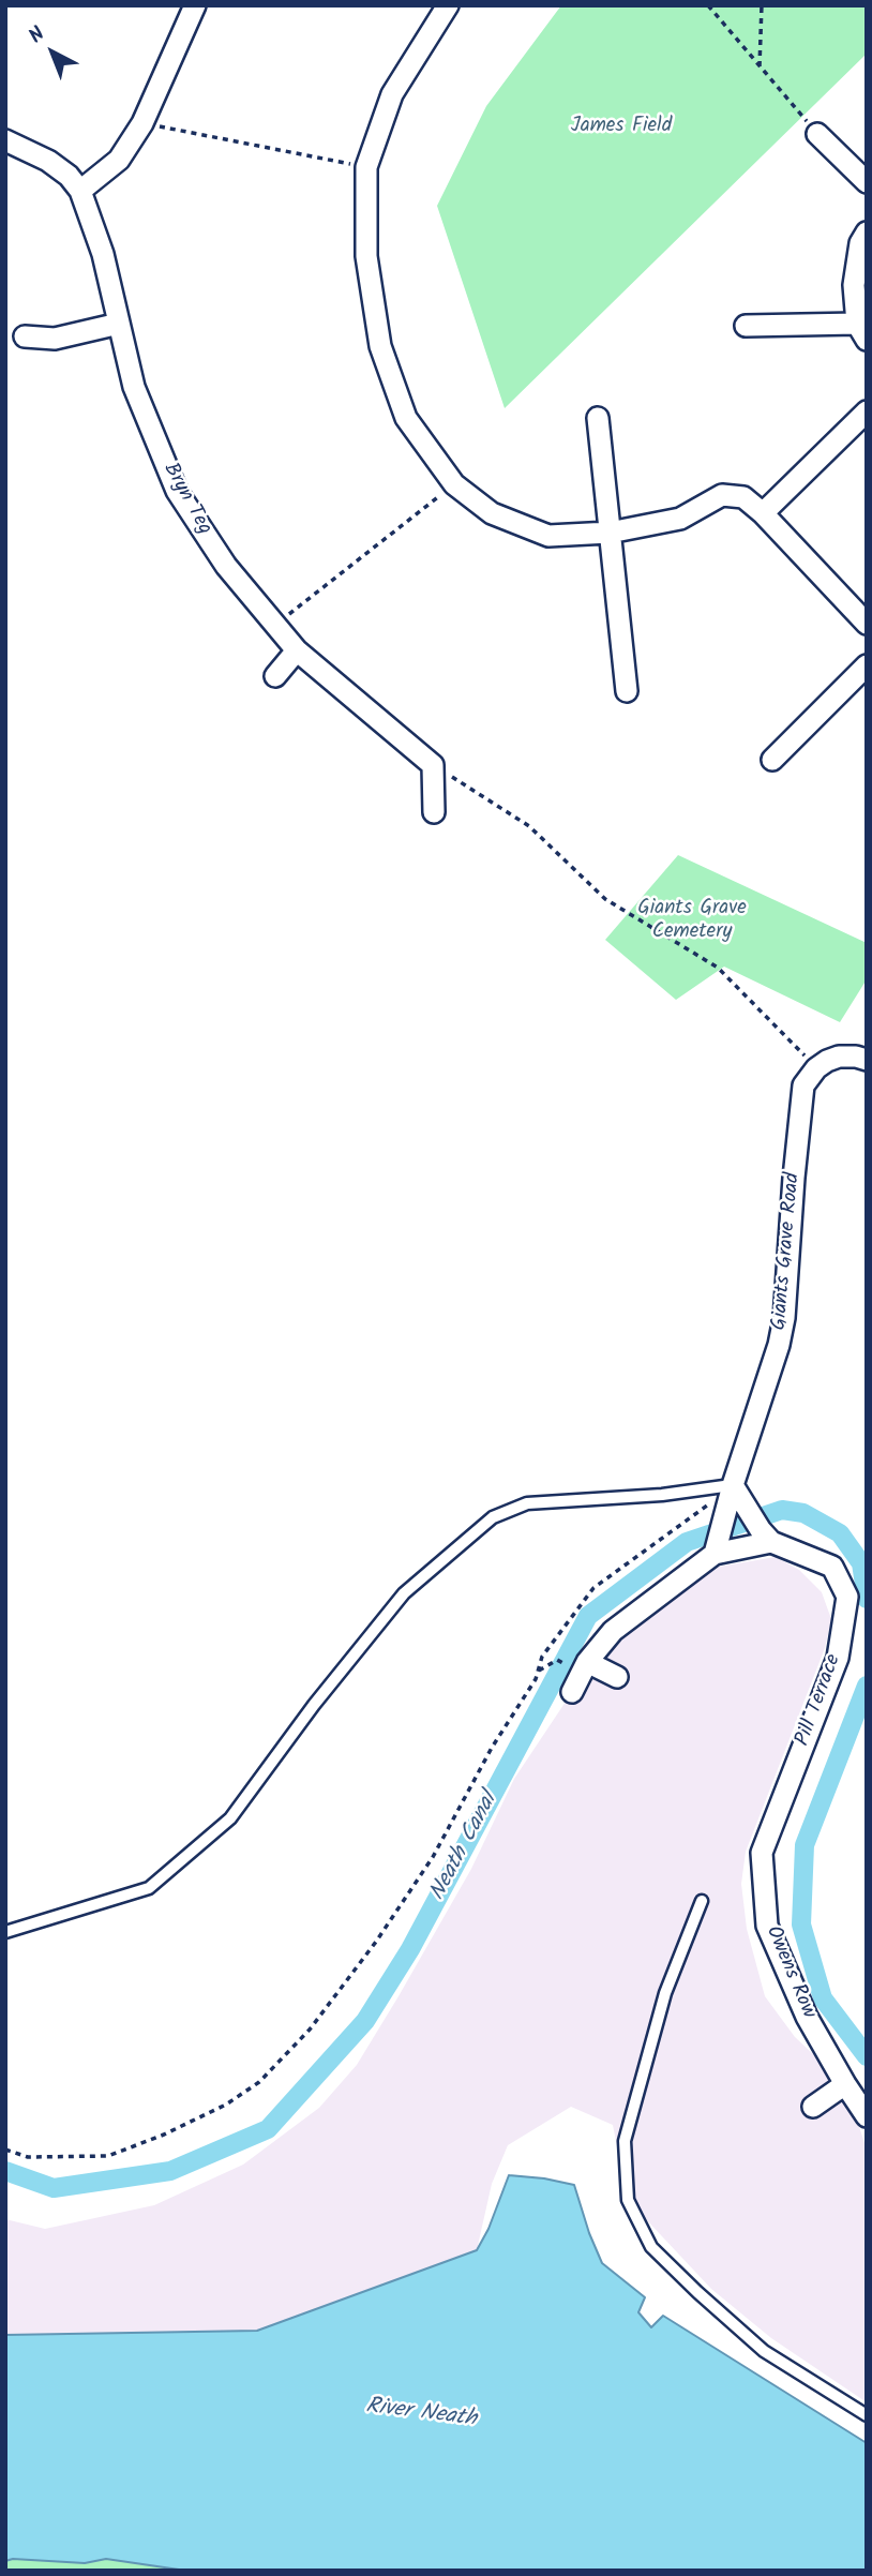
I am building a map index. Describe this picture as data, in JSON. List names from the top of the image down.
{
  "streets": {
    "street": [
      "Bryn Teg",
      "Giants Grave Road",
      "Pill Terrace",
      "Owens Row"
    ]
  },
  "crossings": [
    ["Pill Terrace", "Owens Row"]
  ],
  "water": ["Neath Canal", "River Neath"],
  "parks": ["James Field", "Giants Grave Cemetery"],
  "north": "top left"
}
